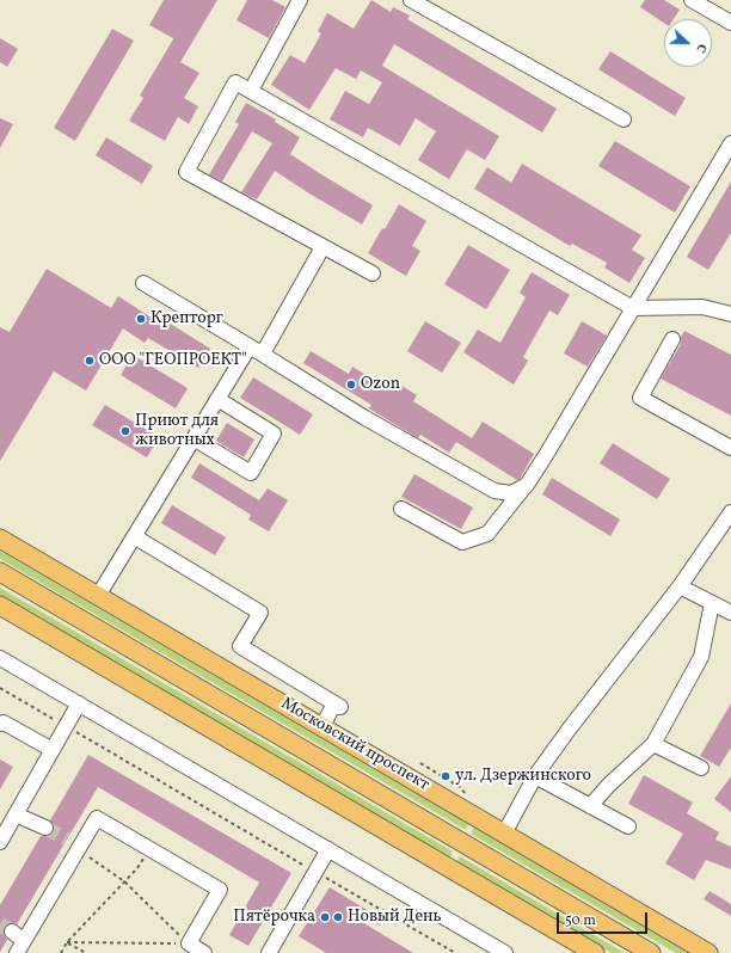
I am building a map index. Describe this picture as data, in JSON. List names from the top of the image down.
{
  "streets": {
    "main road": ["Московский проспект"]
  },
  "places": [
    "Крепторг",
    "ООО \"ГЕОПРОЕКТ\"",
    "Ozon",
    "Приют для животных",
    "ул. Дзержинского",
    "Пятёрочка",
    "Новый День"
  ],
  "scale_bar": "50 m",
  "north": "right"
}
